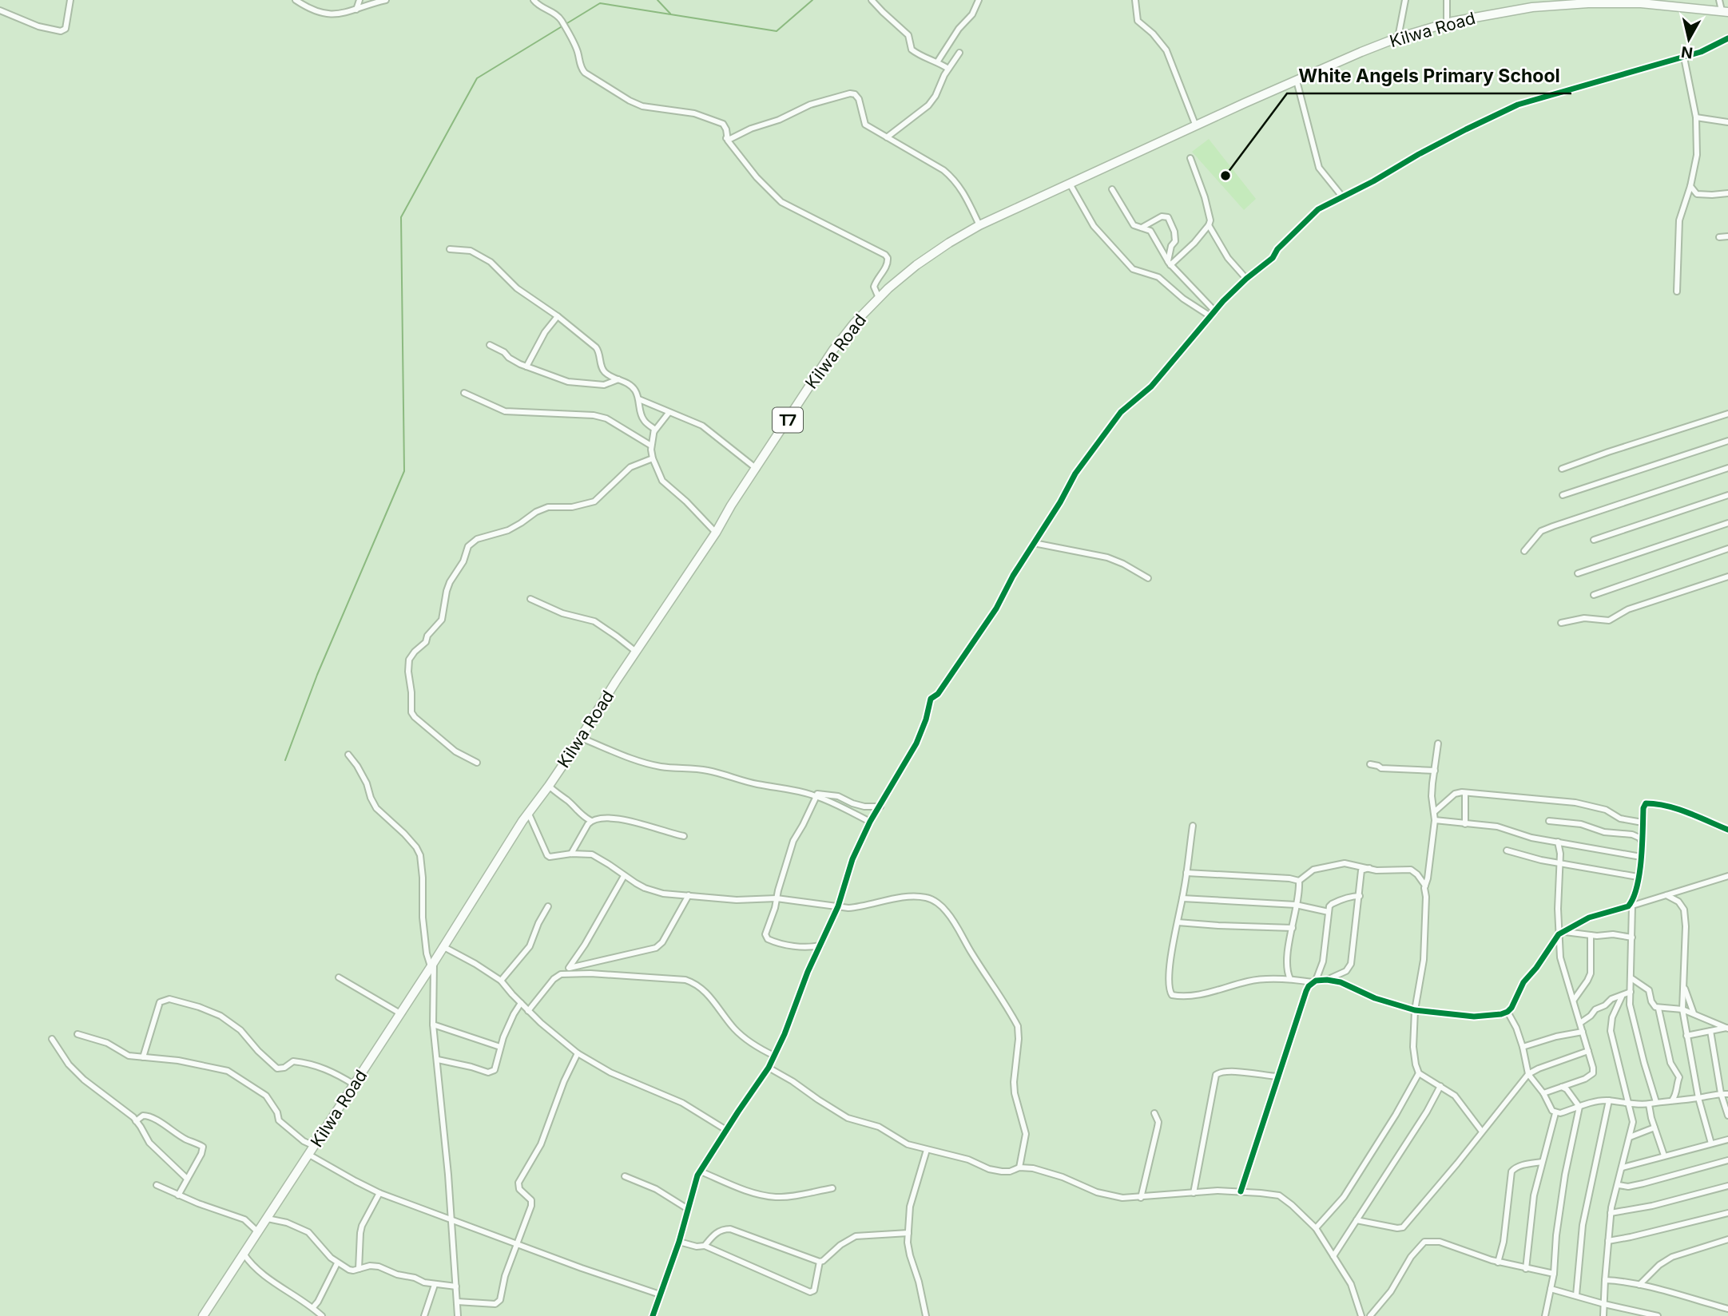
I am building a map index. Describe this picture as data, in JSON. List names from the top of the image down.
{
  "streets": {
    "highway": ["Kilwa Road", "T7"]
  },
  "places": ["White Angels Primary School"],
  "north": "bottom"
}
